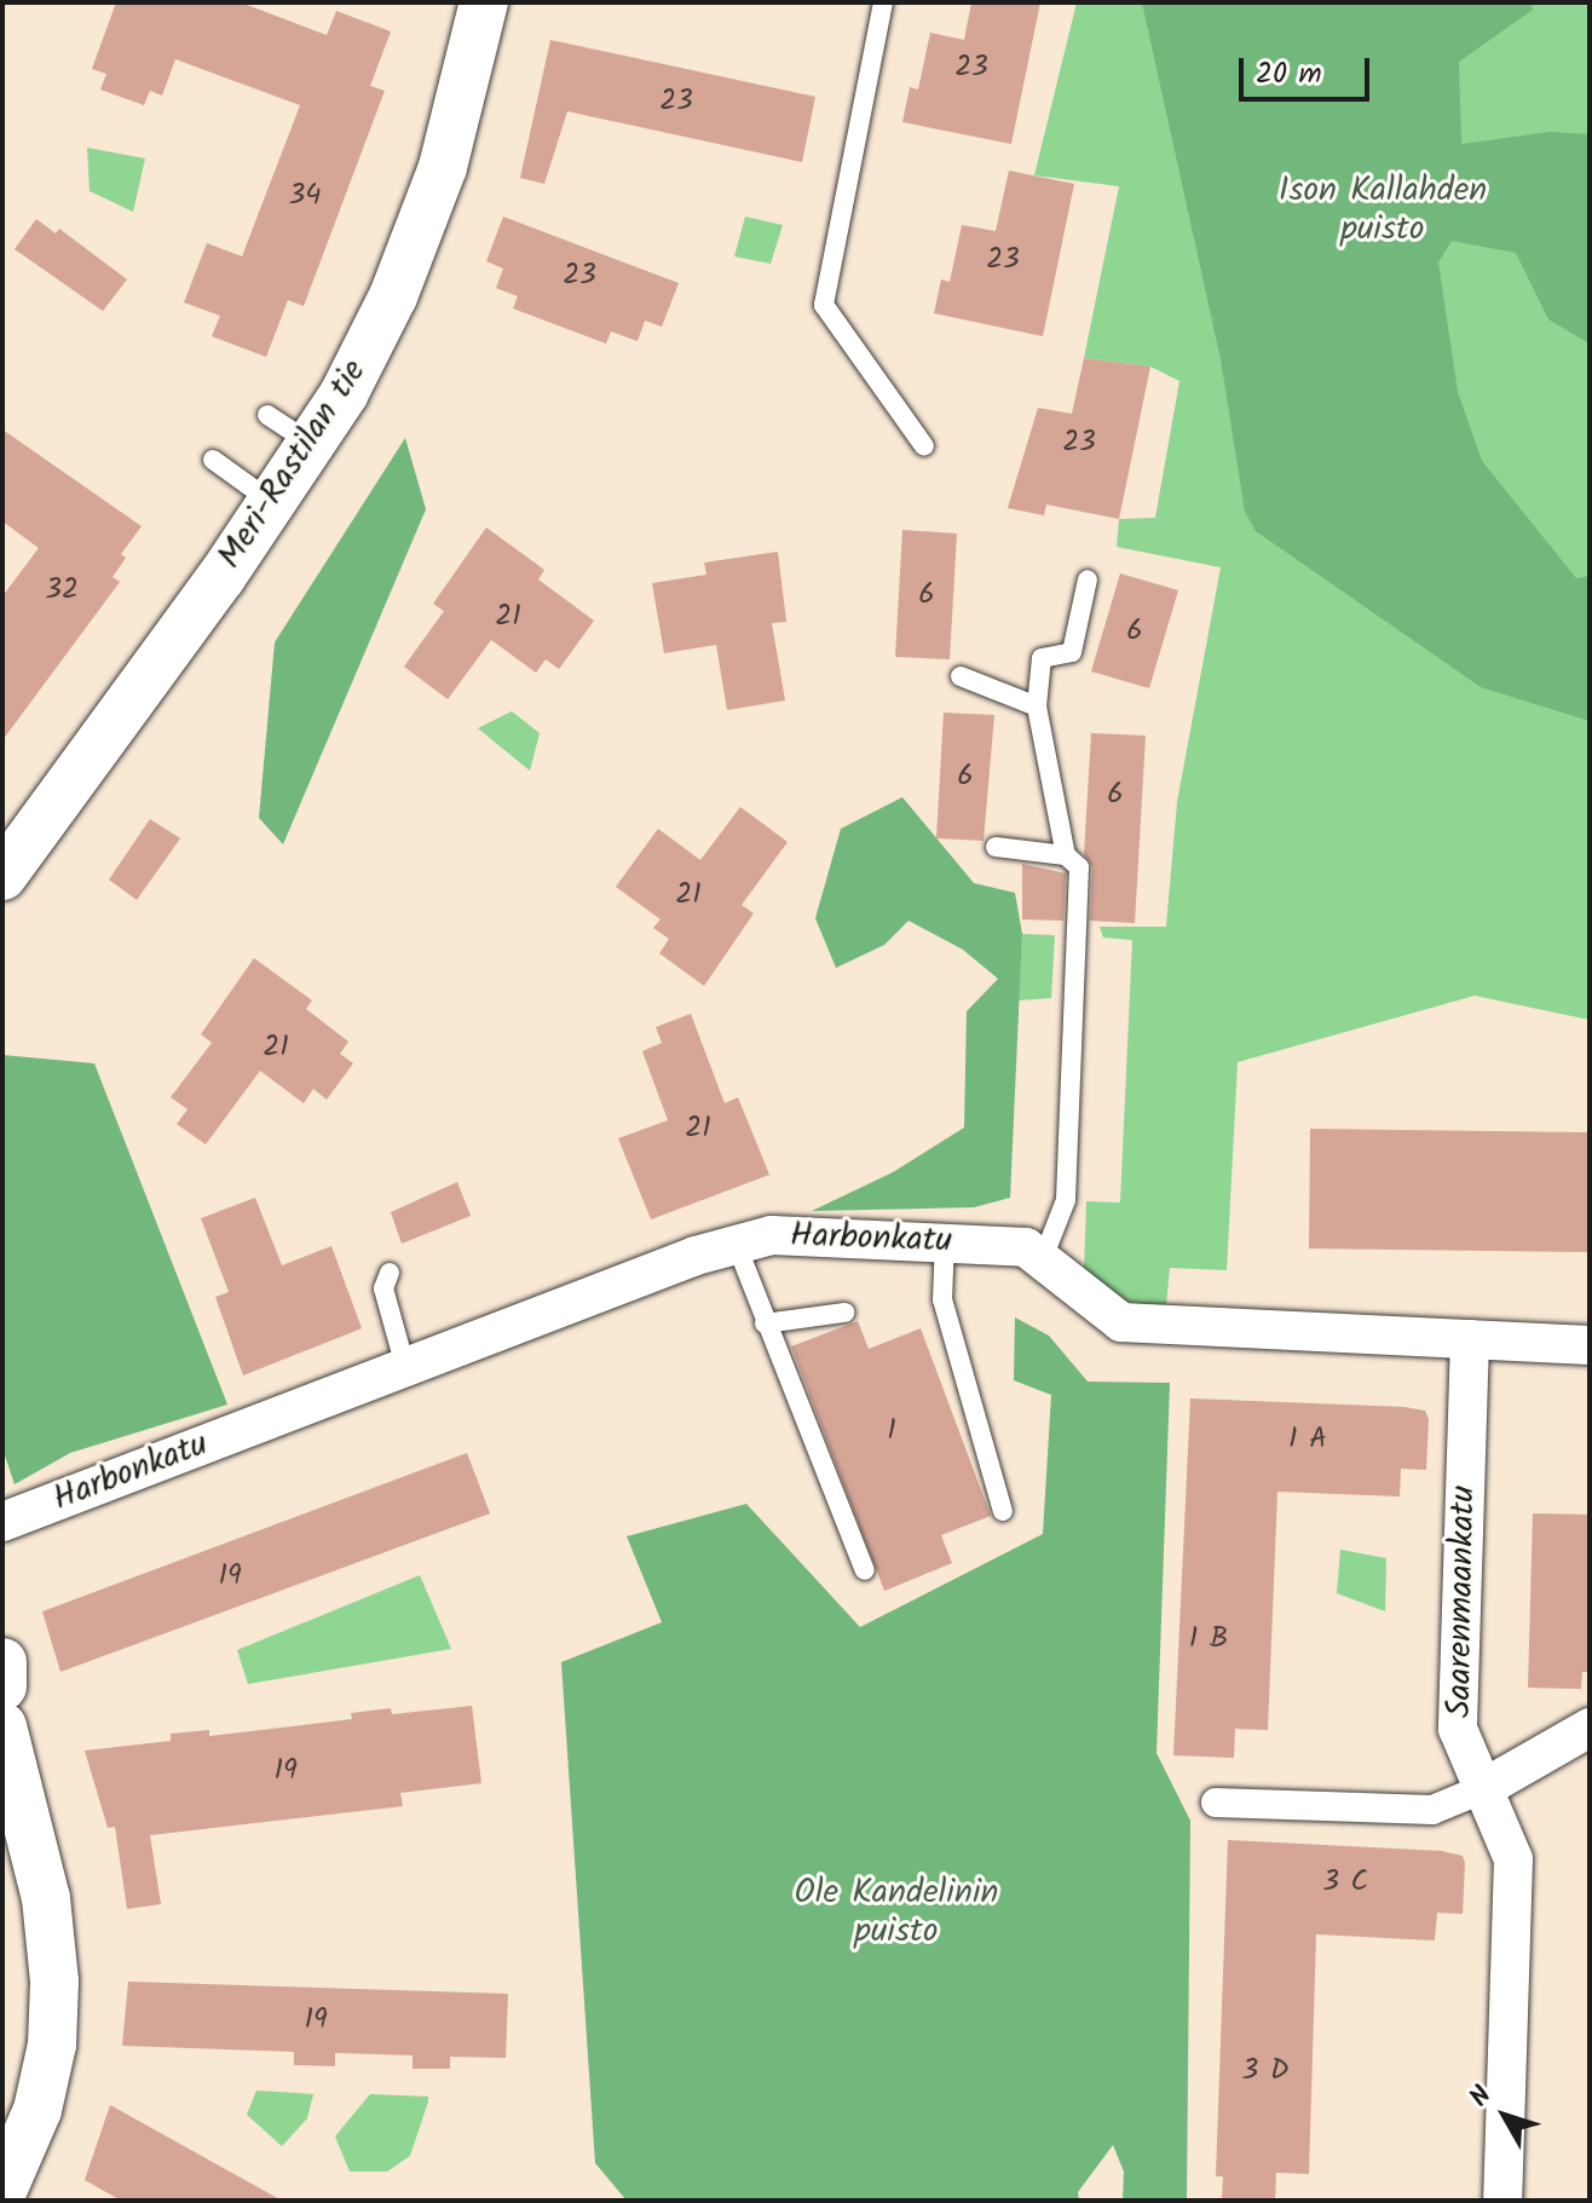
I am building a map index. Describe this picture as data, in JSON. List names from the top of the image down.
{
  "streets": {
    "street": ["Meri-Rastilan tie", "Harbonkatu", "Saarenmaankatu"]
  },
  "crossings": [
    ["Harbonkatu", "Saarenmaankatu"]
  ],
  "parks": ["Ison Kallahden puisto", "Ole Kandelinin puisto"],
  "house_numbers": [
    "23",
    "23",
    "34",
    "23",
    "23",
    "23",
    "32",
    "6",
    "21",
    "6",
    "6",
    "6",
    "21",
    "21",
    "21",
    "1",
    "1 A",
    "19",
    "1 B",
    "19",
    "3 C",
    "19",
    "3 D"
  ],
  "scale_bar": "20 m",
  "north": "top left"
}
